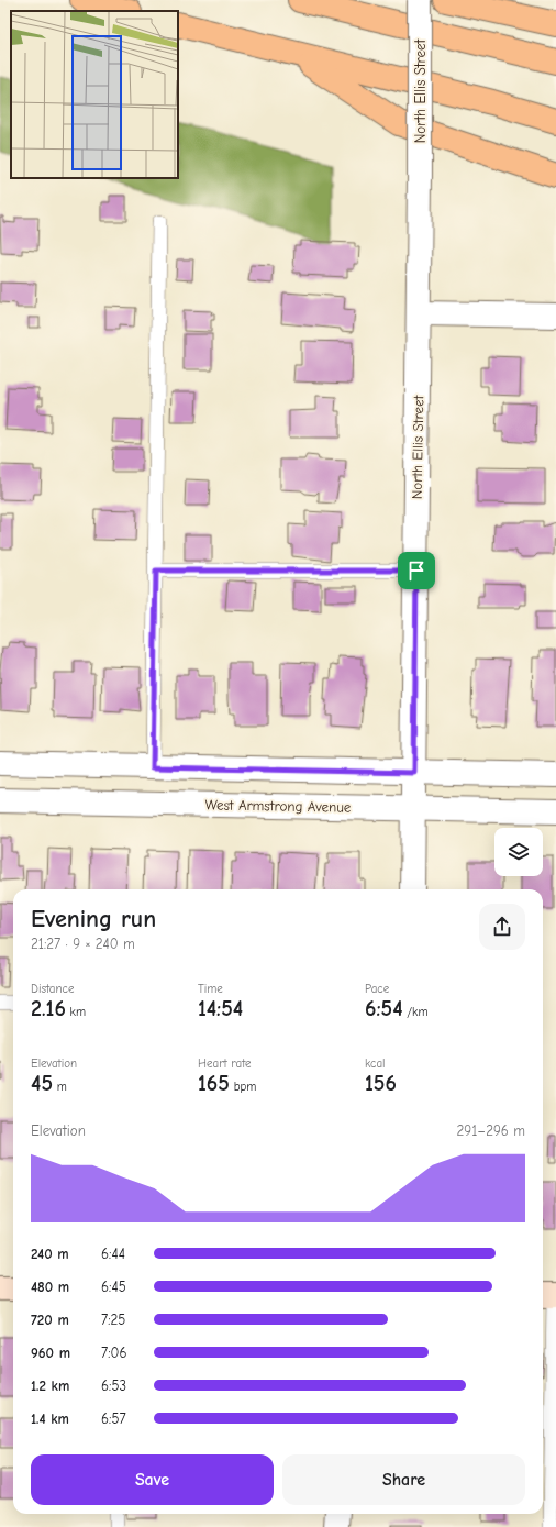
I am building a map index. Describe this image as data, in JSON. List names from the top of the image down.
{
  "streets": {
    "street": ["North Ellis Street", "West Armstrong Avenue"]
  },
  "crossings": [
    ["North Ellis Street", "West Armstrong Avenue"]
  ],
  "page": {
    "heading": ["Evening run", "21:27 · 9 × 240 m"],
    "stats": [
      ["Distance", "2.16 km"],
      ["Time", "14:54"],
      ["Pace", "6:54 /km"],
      ["Elevation", "45 m"],
      ["Heart rate", "165 bpm"],
      ["kcal", "156"]
    ],
    "chart": ["Elevation", "291–296 m"],
    "list": [
      {
        "name": "240 m",
        "note": "6:44"
      },
      {
        "name": "480 m",
        "note": "6:45"
      },
      {
        "name": "720 m",
        "note": "7:25"
      },
      {
        "name": "960 m",
        "note": "7:06"
      },
      {
        "name": "1.2 km",
        "note": "6:53"
      },
      {
        "name": "1.4 km",
        "note": "6:57"
      }
    ],
    "buttons": ["Save", "Share"]
  }
}
